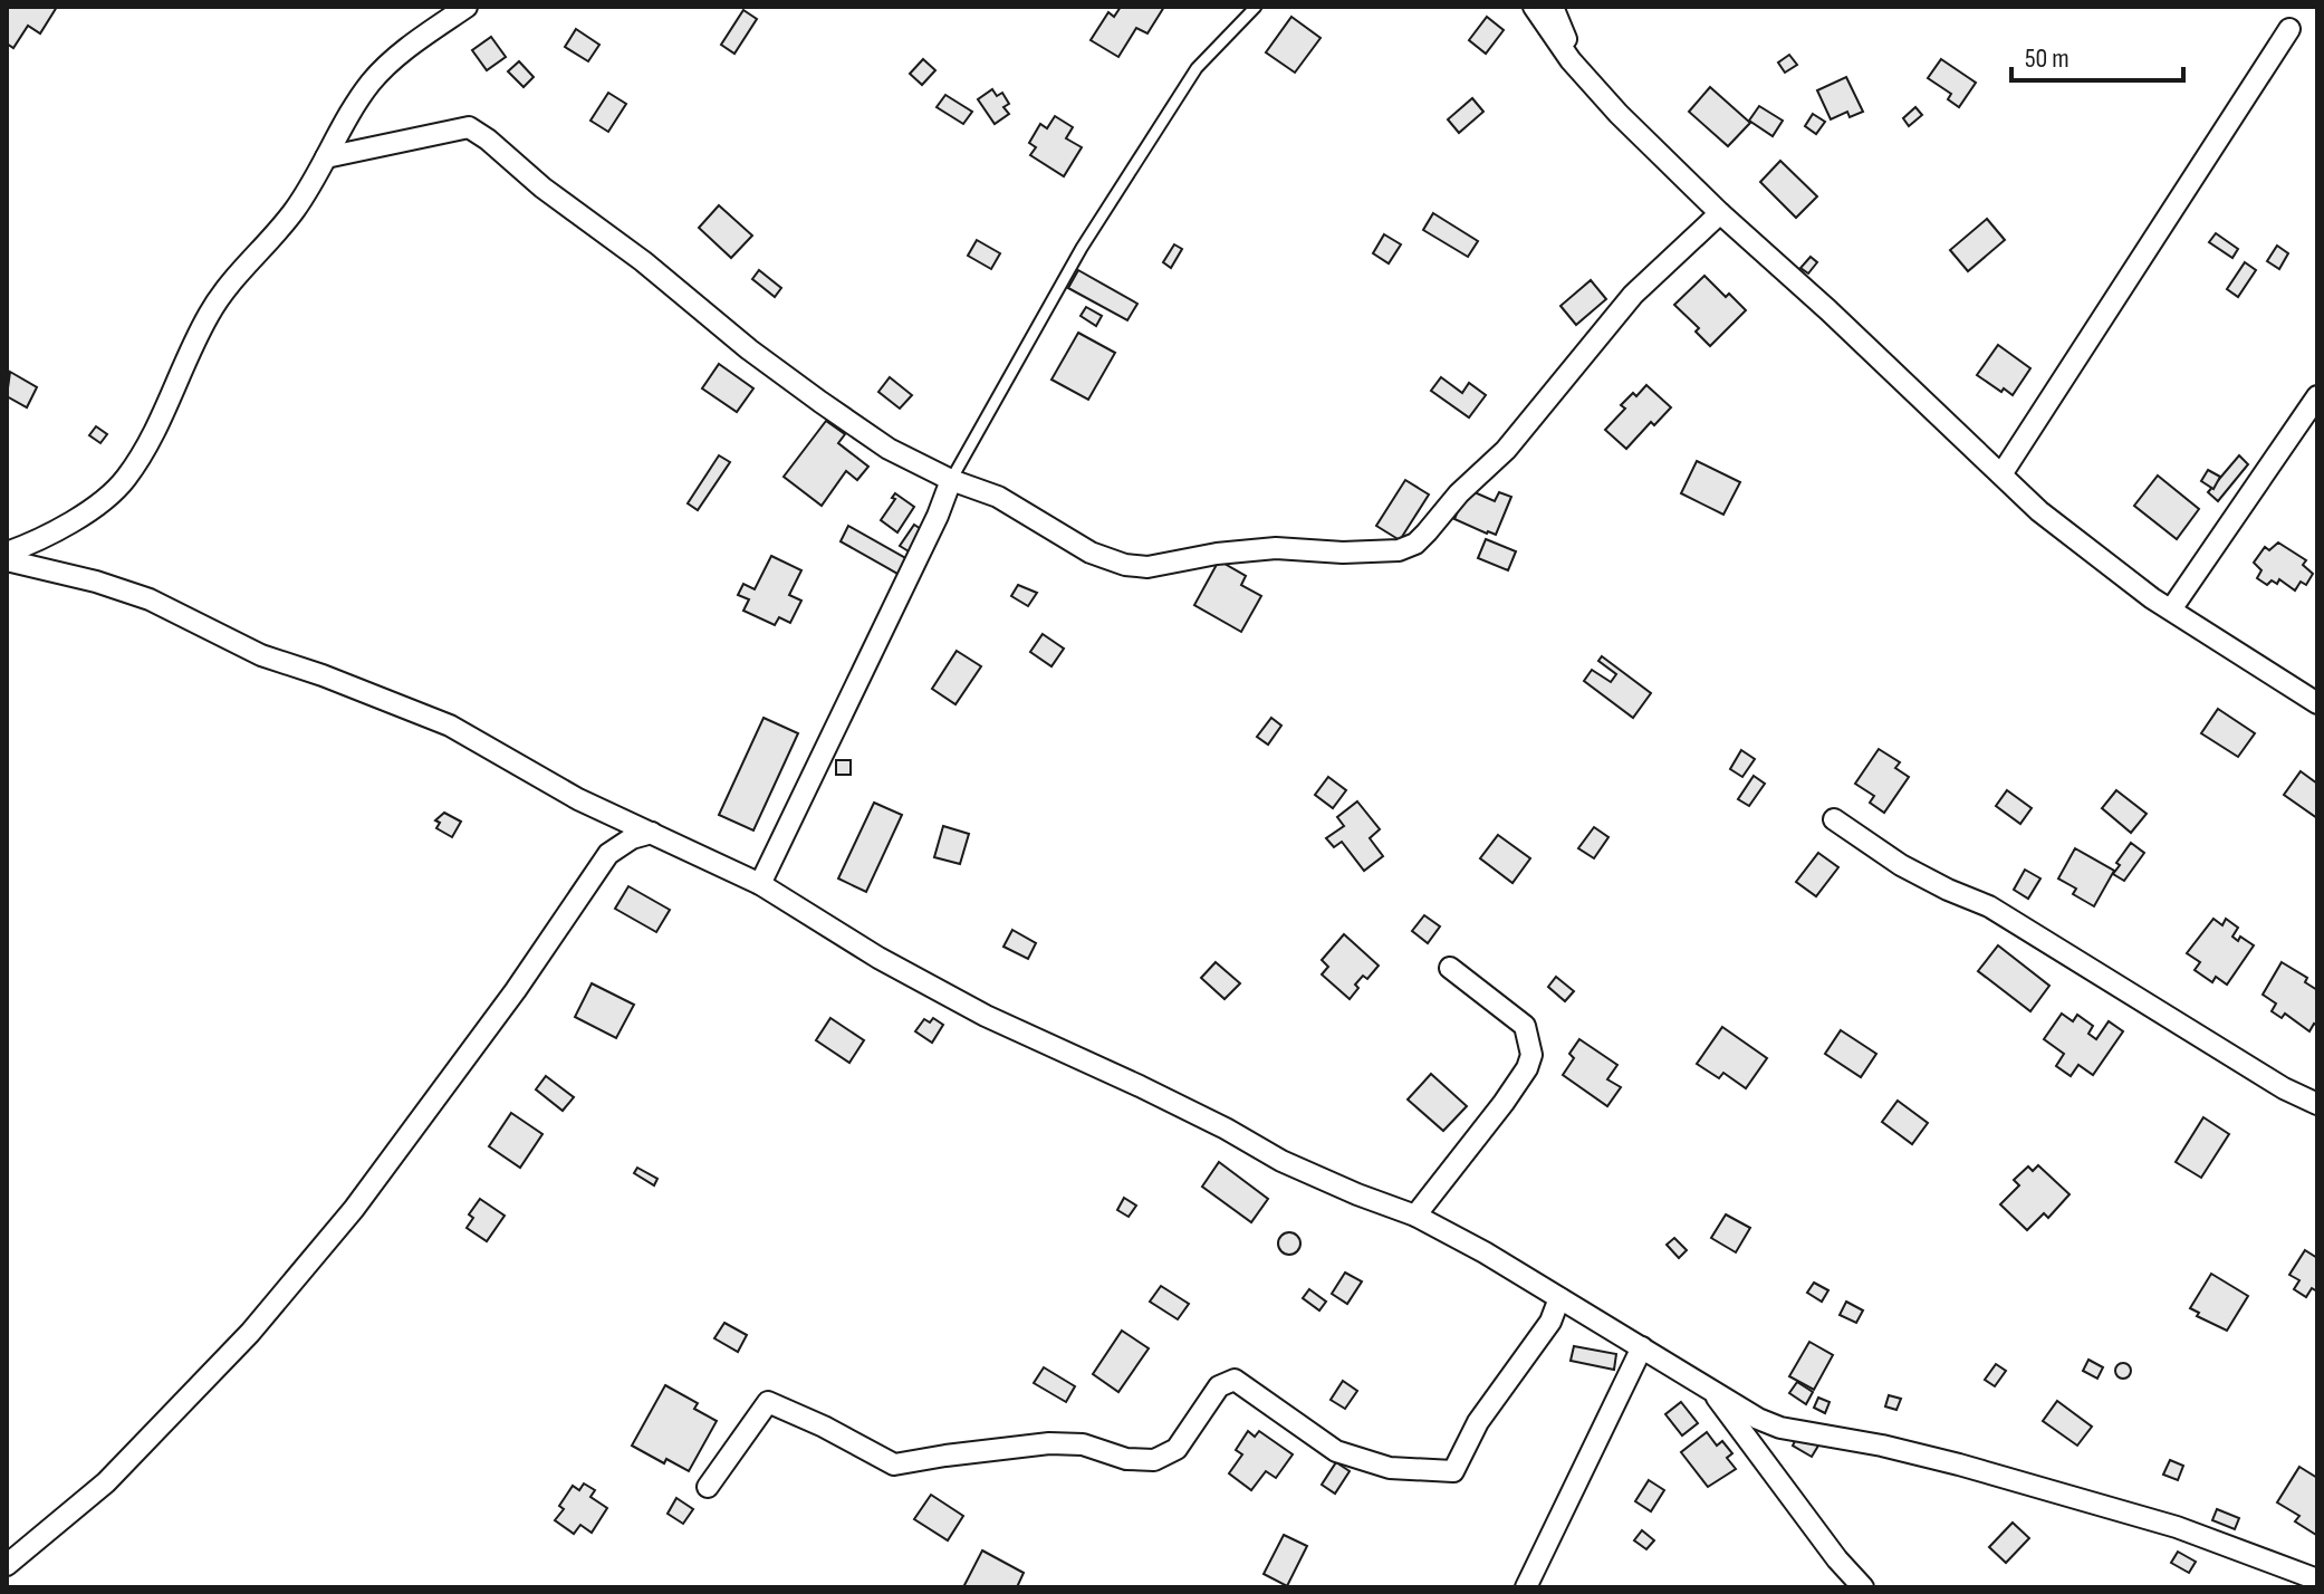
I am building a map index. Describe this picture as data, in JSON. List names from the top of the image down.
{
  "scale_bar": "50 m"
}
